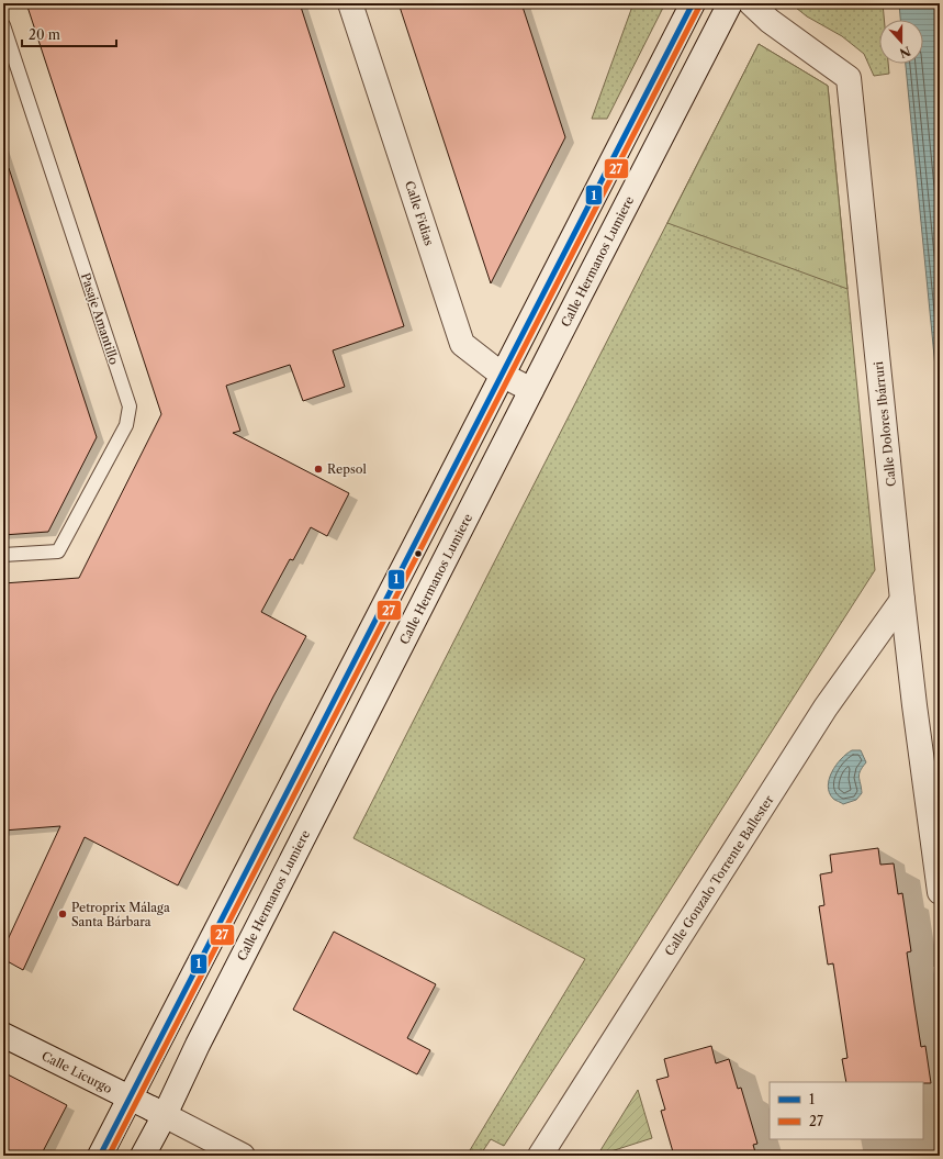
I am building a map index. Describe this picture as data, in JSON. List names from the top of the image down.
{
  "streets": {
    "main road": [
      "Calle Fidias",
      "Calle Hermanos Lumiere",
      "Calle Dolores Ibárruri",
      "Calle Gonzalo Torrente Ballester",
      "Calle Licurgo"
    ],
    "lane": ["Pasaje Amantillo"]
  },
  "crossings": [
    ["Calle Fidias", "Calle Hermanos Lumiere"],
    ["Calle Hermanos Lumiere", "Calle Licurgo"],
    ["Calle Dolores Ibárruri", "Calle Gonzalo Torrente Ballester"]
  ],
  "places": ["Repsol", "Petroprix Málaga Santa Bárbara"],
  "lines": ["transit line 1", "transit line 27"],
  "legend": ["1", "27"],
  "scale_bar": "20 m",
  "north": "bottom"
}
